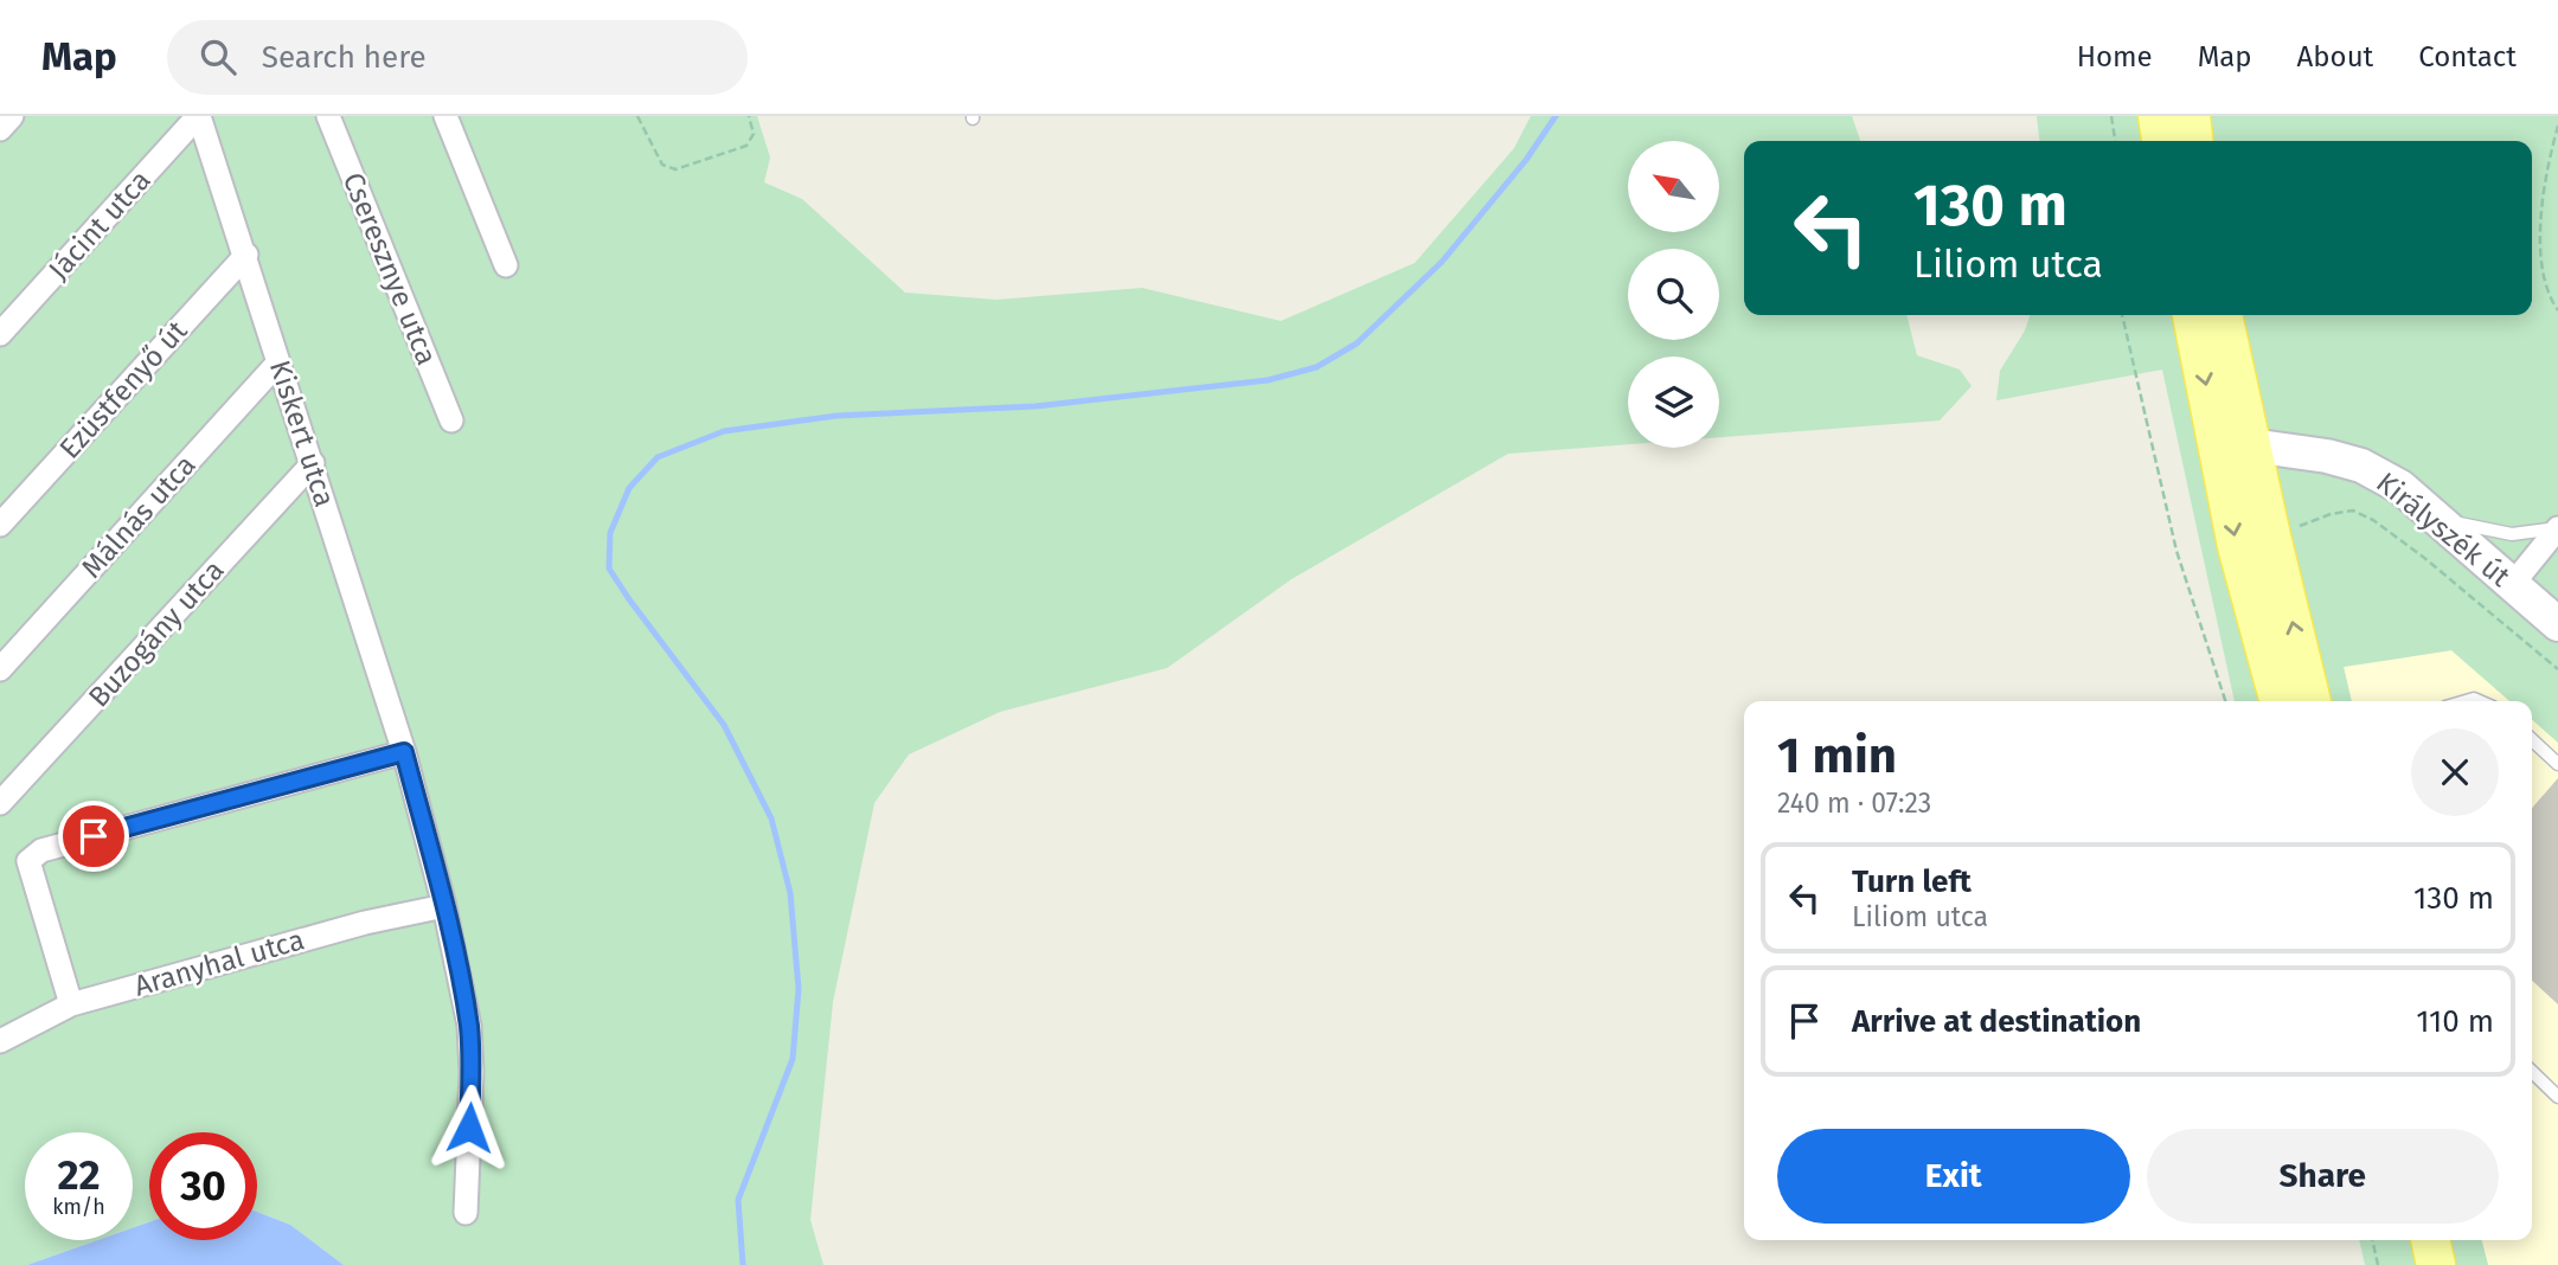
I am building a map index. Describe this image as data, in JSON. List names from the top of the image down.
{
  "streets": {
    "street": [
      "Jácint utca",
      "Cseresznye utca",
      "Ezüstfenyő út",
      "Kiskert utca",
      "Málnás utca",
      "Királyszék út",
      "Buzogány utca",
      "Aranyhal utca"
    ]
  },
  "crossings": [
    ["Jácint utca", "Kiskert utca"],
    ["Ezüstfenyő út", "Kiskert utca"],
    ["Kiskert utca", "Málnás utca"],
    ["Kiskert utca", "Buzogány utca"],
    ["Kiskert utca", "Aranyhal utca"]
  ],
  "north": "top left",
  "page": {
    "header": "Map",
    "search": "Search here",
    "nav": [
      "Home",
      "Map",
      "About",
      "Contact"
    ],
    "turn": ["130 m", "Liliom utca"],
    "heading": ["1 min", "240 m · 07:23"],
    "list": [
      {
        "name": "Turn left",
        "note": "Liliom utca",
        "value": "130 m"
      },
      {
        "name": "Arrive at destination",
        "value": "110 m"
      }
    ],
    "buttons": ["Exit", "Share"],
    "speed": "22 km/h",
    "limit": "30"
  }
}
